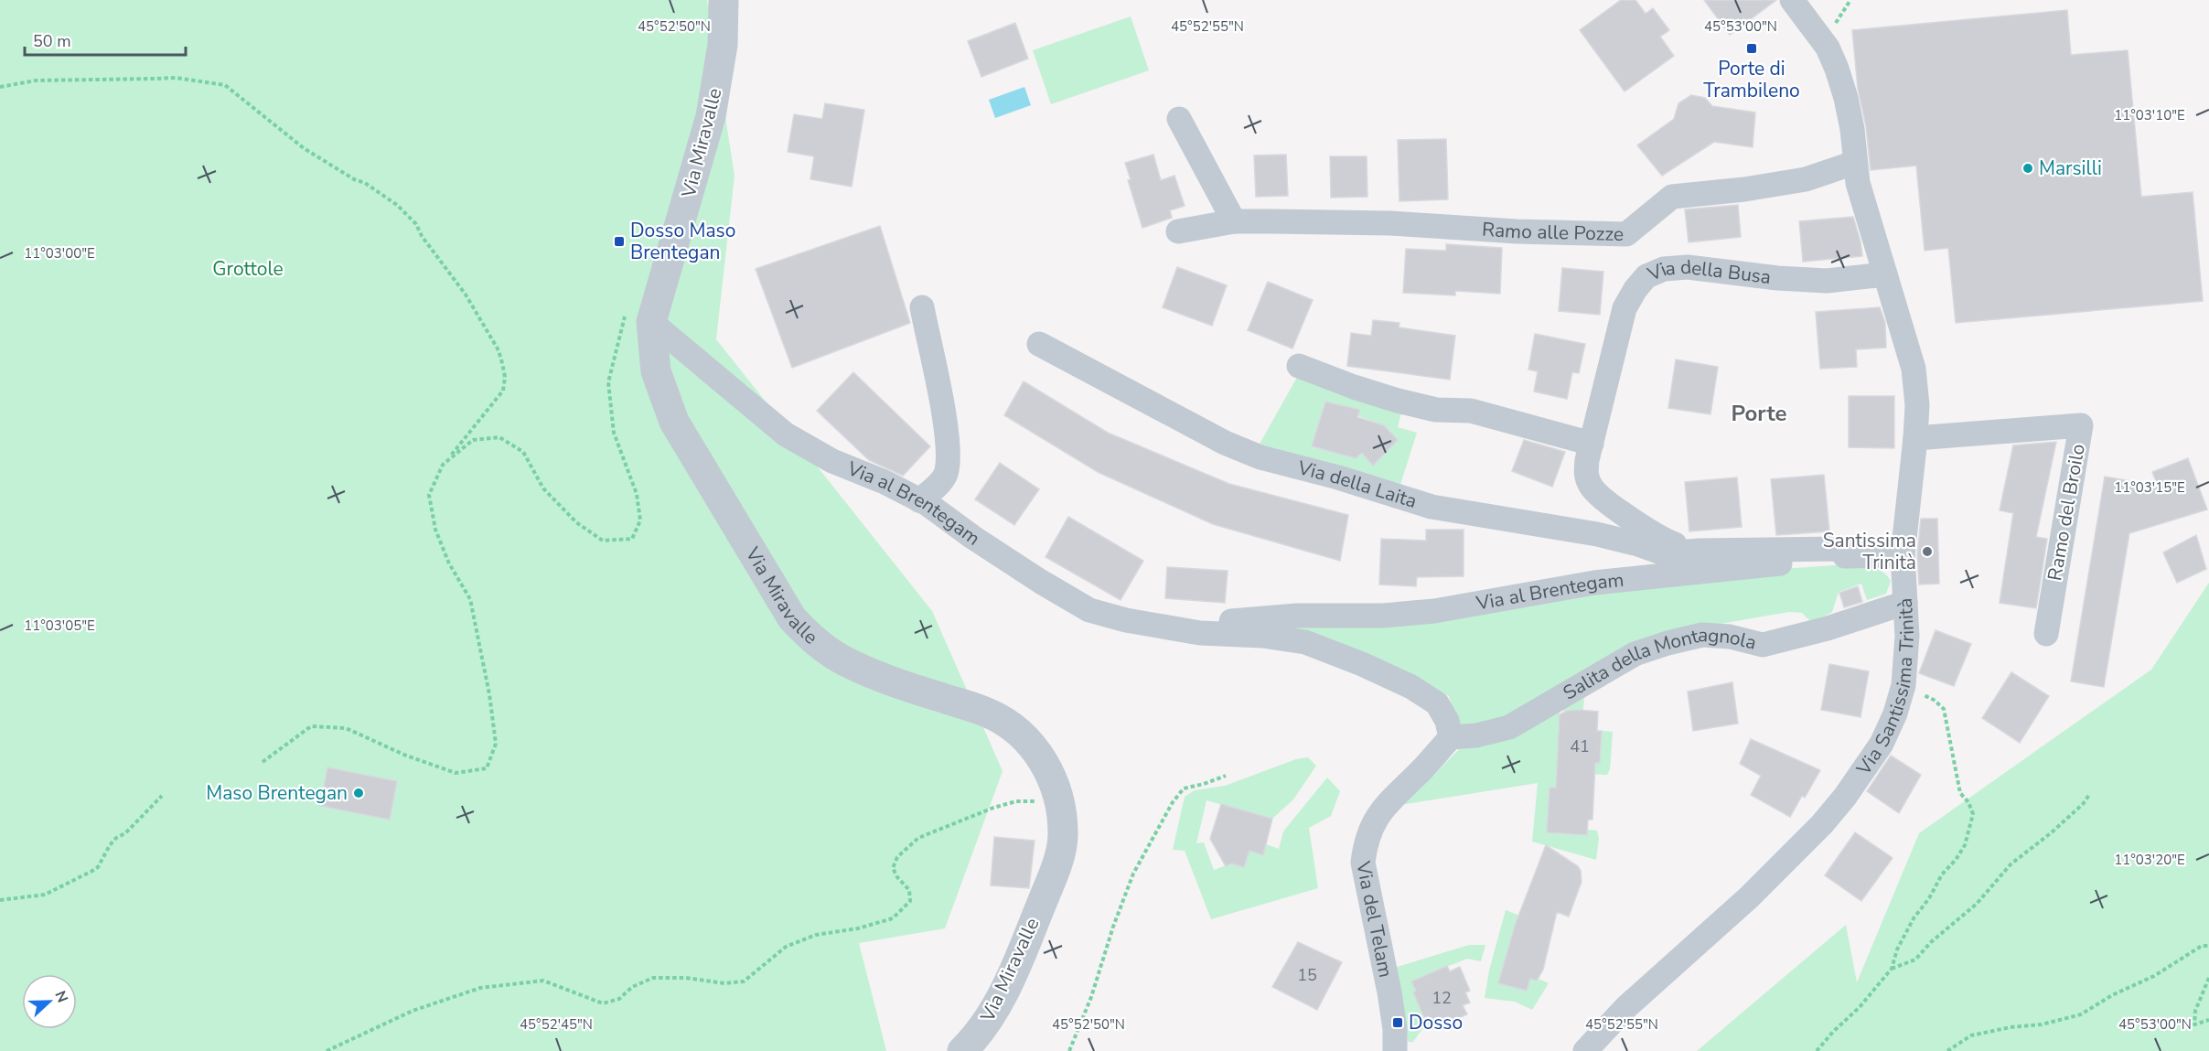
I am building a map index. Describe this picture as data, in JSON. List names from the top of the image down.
{
  "streets": {
    "street": [
      "Via Miravalle",
      "Ramo alle Pozze",
      "Via della Busa",
      "Via della Laita",
      "Via al Brentegam",
      "Ramo del Broilo",
      "Salita della Montagnola",
      "Via Santissima Trinità",
      "Via del Telam"
    ]
  },
  "crossings": [
    ["Via Miravalle", "Via al Brentegam"],
    ["Ramo alle Pozze", "Via Santissima Trinità"],
    ["Via della Busa", "Via della Laita"],
    ["Via della Busa", "Via Santissima Trinità"],
    ["Via al Brentegam", "Salita della Montagnola"],
    ["Via al Brentegam", "Via Santissima Trinità"],
    ["Via al Brentegam", "Via del Telam"],
    ["Ramo del Broilo", "Via Santissima Trinità"],
    ["Salita della Montagnola", "Via Santissima Trinità"],
    ["Salita della Montagnola", "Via del Telam"]
  ],
  "districts": ["Porte"],
  "parks": ["Grottole"],
  "places": {
    "transit": ["Porte di Trambileno", "Dosso Maso Brentegan", "Dosso"],
    "other": ["Marsilli", "Santissima Trinità", "Maso Brentegan"]
  },
  "house_numbers": ["41", "15", "12"],
  "scale_bar": "50 m",
  "north": "right",
  "coordinates": [
    "45°52'50\"N",
    "45°52'55\"N",
    "45°53'00\"N",
    "11°03'10\"E",
    "11°03'00\"E",
    "11°03'15\"E",
    "11°03'05\"E",
    "11°03'20\"E",
    "45°52'45\"N"
  ]
}
